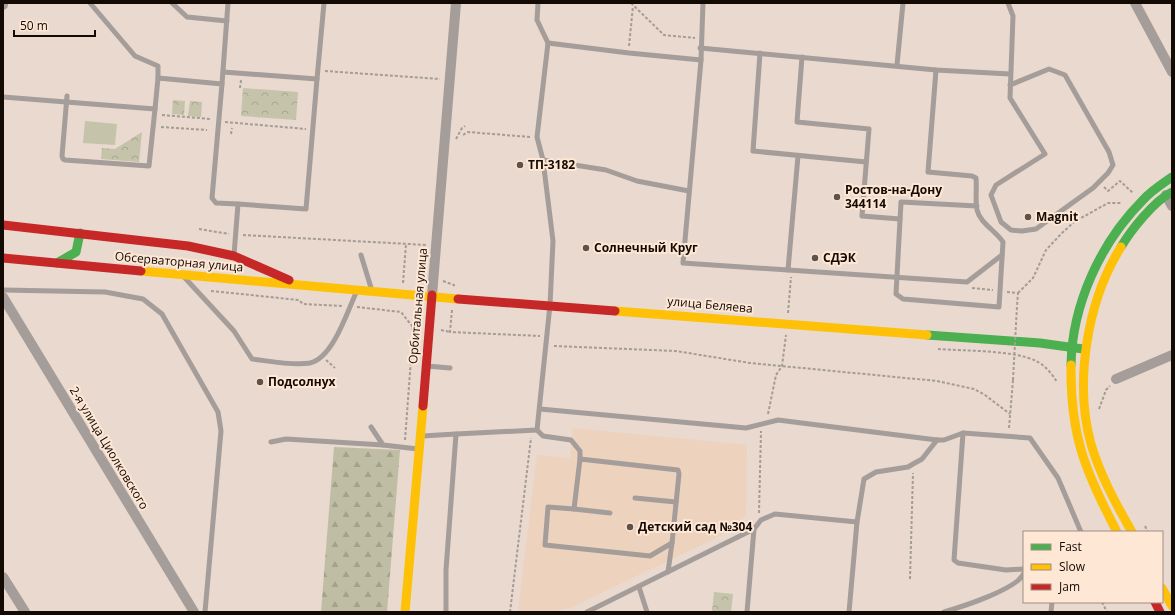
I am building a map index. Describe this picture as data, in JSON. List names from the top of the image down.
{
  "streets": {
    "main road": ["Обсерваторная улица", "улица Беляева", "Орбитальная улица"],
    "street": ["2-я улица Циолковского"]
  },
  "crossings": [
    ["Обсерваторная улица", "улица Беляева"],
    ["Обсерваторная улица", "Орбитальная улица"],
    ["улица Беляева", "Орбитальная улица"]
  ],
  "places": [
    "ТП-3182",
    "Ростов-на-Дону 344114",
    "Magnit",
    "Солнечный Круг",
    "СДЭК",
    "Подсолнух",
    "Детский сад №304"
  ],
  "legend": ["Fast", "Slow", "Jam"],
  "scale_bar": "50 m"
}
